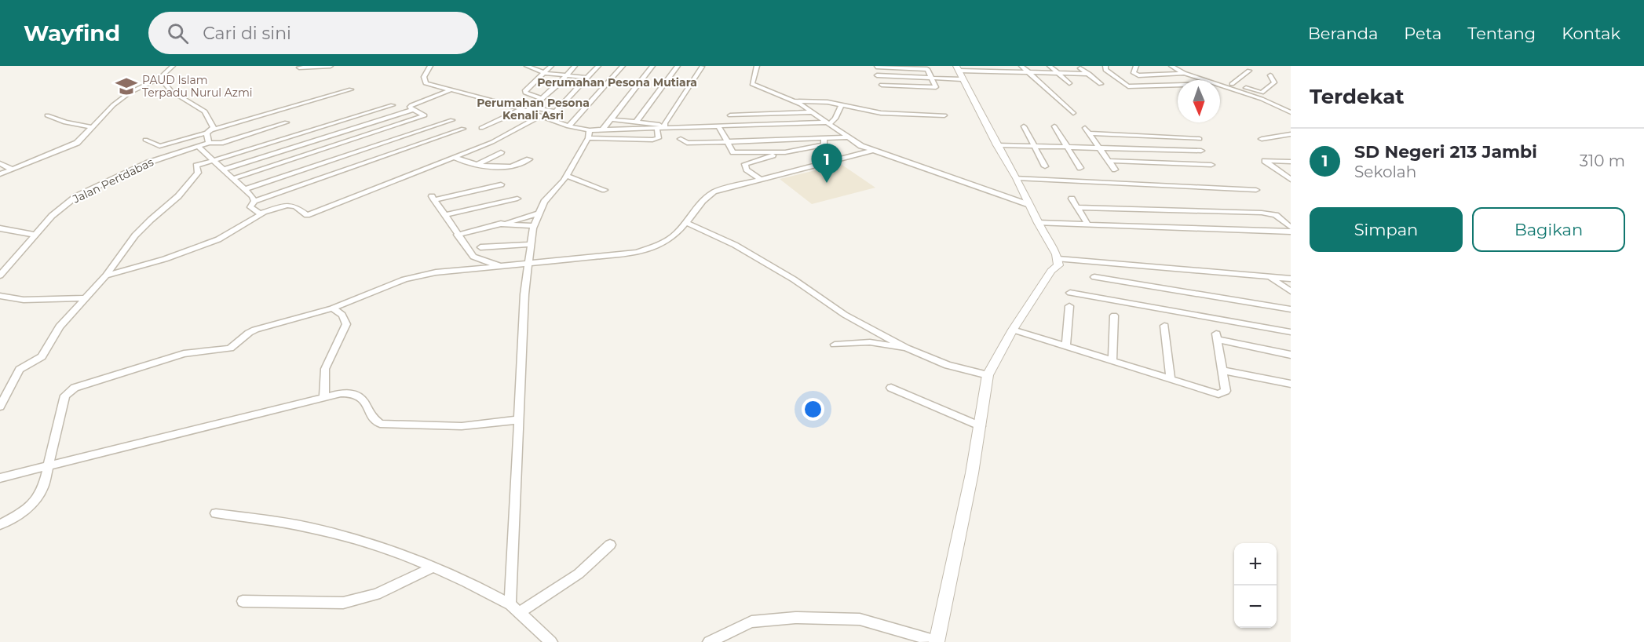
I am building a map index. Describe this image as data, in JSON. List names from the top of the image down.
{
  "streets": {
    "street": ["Jalan Pertdabas"]
  },
  "districts": ["Perumahan Pesona Mutiara", "Perumahan Pesona Kenali Asri"],
  "places": {
    "school or university": ["PAUD Islam Terpadu Nurul Azmi"]
  },
  "north": "bottom",
  "page": {
    "header": "Wayfind",
    "search": "Cari di sini",
    "nav": [
      "Beranda",
      "Peta",
      "Tentang",
      "Kontak"
    ],
    "heading": "Terdekat",
    "list": [
      {
        "mark": "1",
        "name": "SD Negeri 213 Jambi",
        "note": "Sekolah",
        "value": "310 m"
      }
    ],
    "pins": "1",
    "buttons": ["Simpan", "Bagikan"],
    "map_buttons": ["+", "−"]
  }
}
